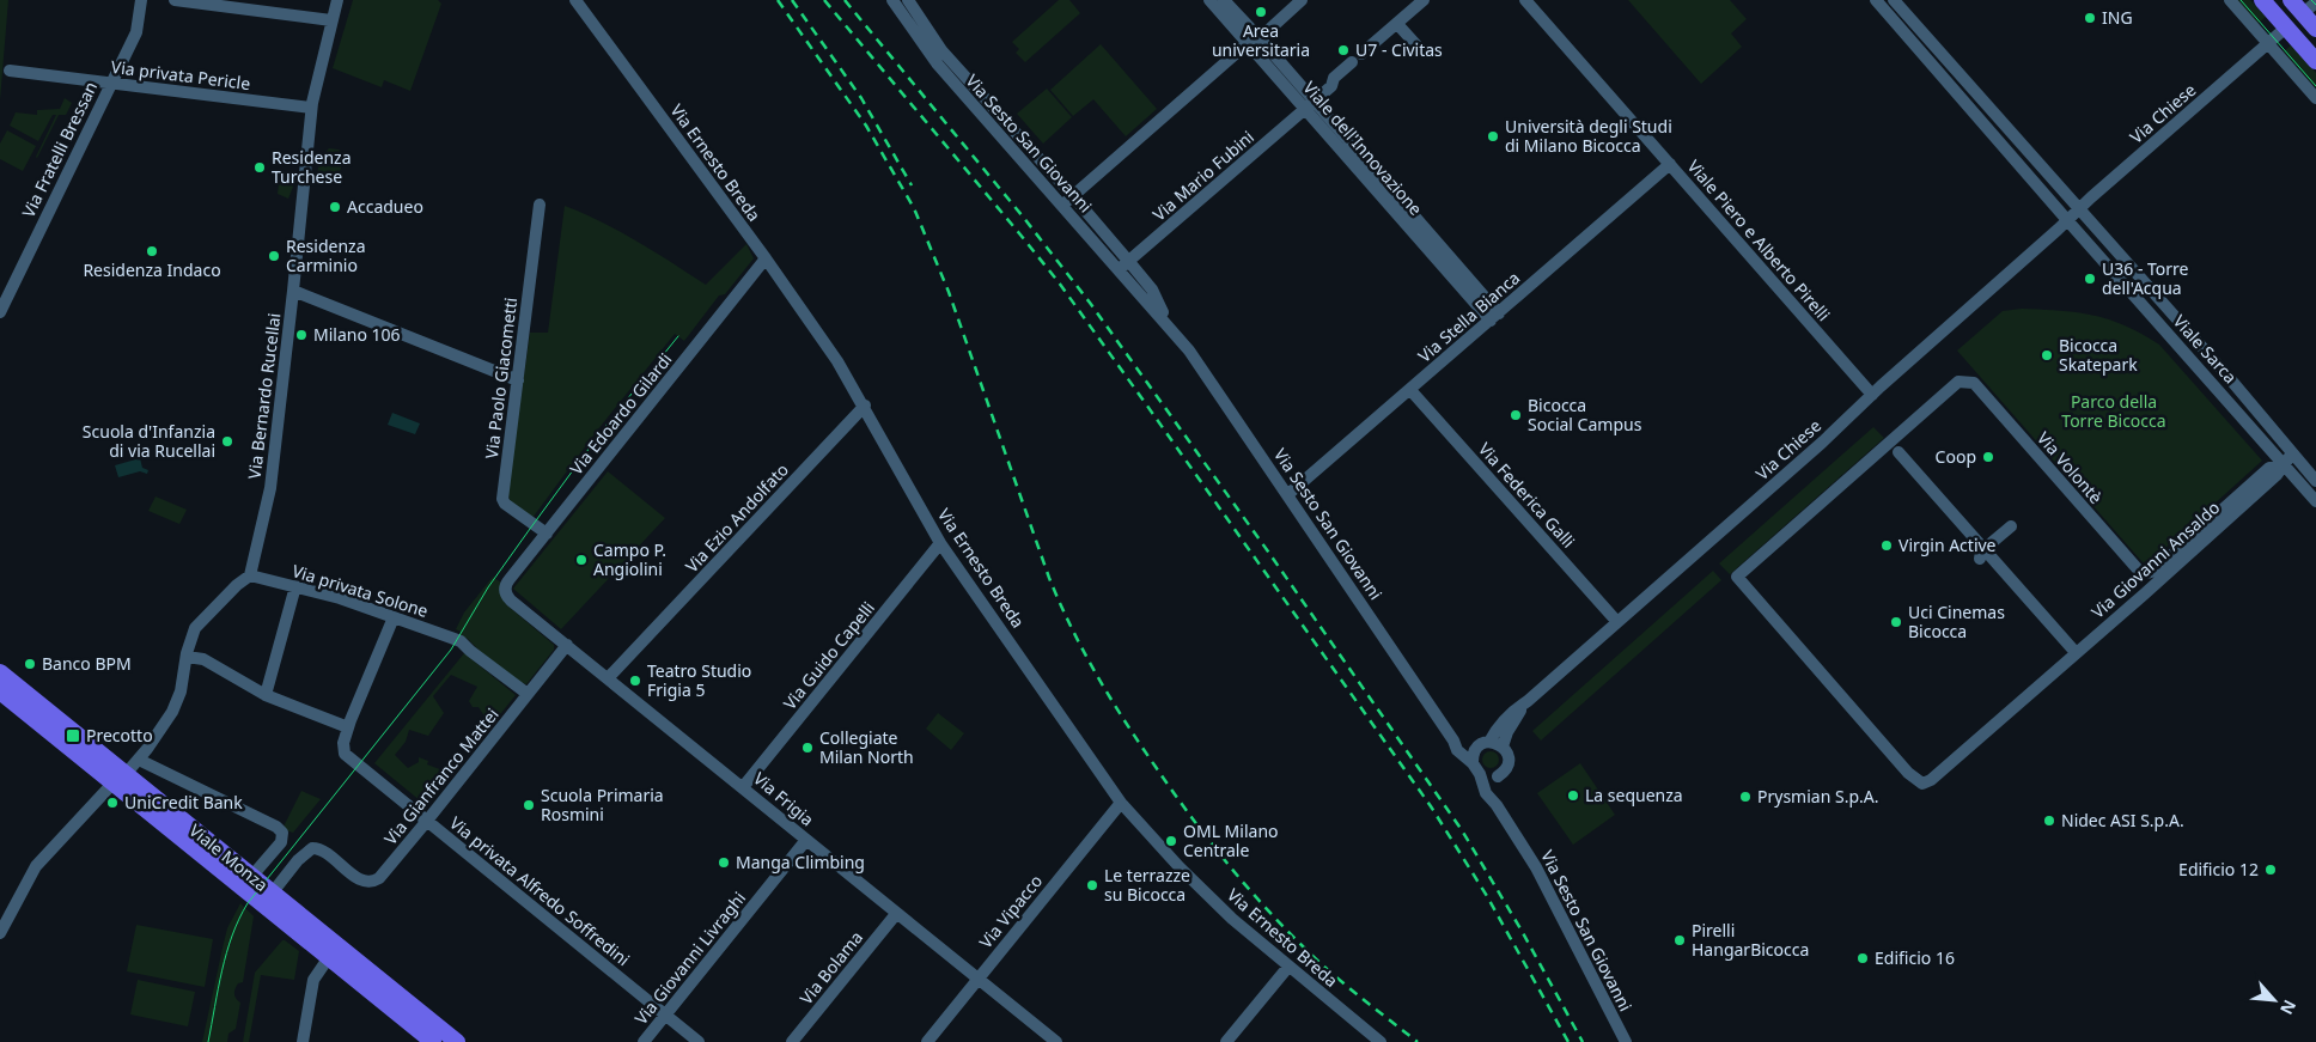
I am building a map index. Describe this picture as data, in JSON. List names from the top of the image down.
{
  "streets": {
    "main road": ["Viale Monza"],
    "street": [
      "Via privata Pericle",
      "Via Chiese",
      "Via Sesto San Giovanni",
      "Viale dell'Innovazione",
      "Via Fratelli Bressan",
      "Via Ernesto Breda",
      "Via Mario Fubini",
      "Viale Piero e Alberto Pirelli",
      "Via Stella Bianca",
      "Viale Sarca",
      "Via Paolo Giacometti",
      "Via Bernardo Rucellai",
      "Via Edoardo Gilardi",
      "Via Volontè",
      "Via Federica Galli",
      "Via Ezio Andolfato",
      "Via Giovanni Ansaldo",
      "Via privata Solone",
      "Via Guido Capelli",
      "Via Gianfranco Mattei",
      "Via Frigia",
      "Via privata Alfredo Soffredini",
      "Via Vipacco",
      "Via Giovanni Livraghi",
      "Via Bolama"
    ]
  },
  "crossings": [
    ["Via privata Pericle", "Via Fratelli Bressan"],
    ["Via privata Pericle", "Via Bernardo Rucellai"],
    ["Via Chiese", "Via Sesto San Giovanni"],
    ["Via Chiese", "Viale Piero e Alberto Pirelli"],
    ["Via Chiese", "Viale Sarca"],
    ["Via Chiese", "Via Federica Galli"],
    ["Via Sesto San Giovanni", "Via Mario Fubini"],
    ["Via Sesto San Giovanni", "Via Stella Bianca"],
    ["Viale dell'Innovazione", "Via Mario Fubini"],
    ["Viale dell'Innovazione", "Via Stella Bianca"],
    ["Via Ernesto Breda", "Via Edoardo Gilardi"],
    ["Via Ernesto Breda", "Via Ezio Andolfato"],
    ["Via Ernesto Breda", "Via Guido Capelli"],
    ["Via Ernesto Breda", "Via Vipacco"],
    ["Viale Piero e Alberto Pirelli", "Via Stella Bianca"],
    ["Via Stella Bianca", "Via Federica Galli"],
    ["Viale Sarca", "Via Giovanni Ansaldo"],
    ["Via Paolo Giacometti", "Via Edoardo Gilardi"],
    ["Via Bernardo Rucellai", "Via privata Solone"],
    ["Via Edoardo Gilardi", "Via Frigia"],
    ["Via Volontè", "Via Giovanni Ansaldo"],
    ["Via Ezio Andolfato", "Via Frigia"],
    ["Via privata Solone", "Via Gianfranco Mattei"],
    ["Via Guido Capelli", "Via Frigia"],
    ["Via Gianfranco Mattei", "Via Frigia"],
    ["Via Gianfranco Mattei", "Viale Monza"],
    ["Via Gianfranco Mattei", "Via privata Alfredo Soffredini"],
    ["Via Frigia", "Via Vipacco"],
    ["Via Frigia", "Via Giovanni Livraghi"],
    ["Via Frigia", "Via Bolama"],
    ["Via privata Alfredo Soffredini", "Via Giovanni Livraghi"]
  ],
  "parks": ["Parco della Torre Bicocca"],
  "places": {
    "other": [
      "Area universitaria",
      "ING",
      "U7 - Civitas",
      "Università degli Studi di Milano Bicocca",
      "Residenza Turchese",
      "Accadueo",
      "Residenza Indaco",
      "Residenza Carminio",
      "U36 - Torre dell'Acqua",
      "Milano 106",
      "Bicocca Skatepark",
      "Bicocca Social Campus",
      "Scuola d'Infanzia di via Rucellai",
      "Coop",
      "Virgin Active",
      "Campo P. Angiolini",
      "Uci Cinemas Bicocca",
      "Banco BPM",
      "Teatro Studio Frigia 5",
      "Collegiate Milan North",
      "La sequenza",
      "Prysmian S.p.A.",
      "UniCredit Bank",
      "Scuola Primaria Rosmini",
      "Nidec ASI S.p.A.",
      "OML Milano Centrale",
      "Manga Climbing",
      "Edificio 12",
      "Le terrazze su Bicocca",
      "Pirelli HangarBicocca",
      "Edificio 16"
    ],
    "transit": ["Precotto"]
  },
  "north": "bottom right"
}
